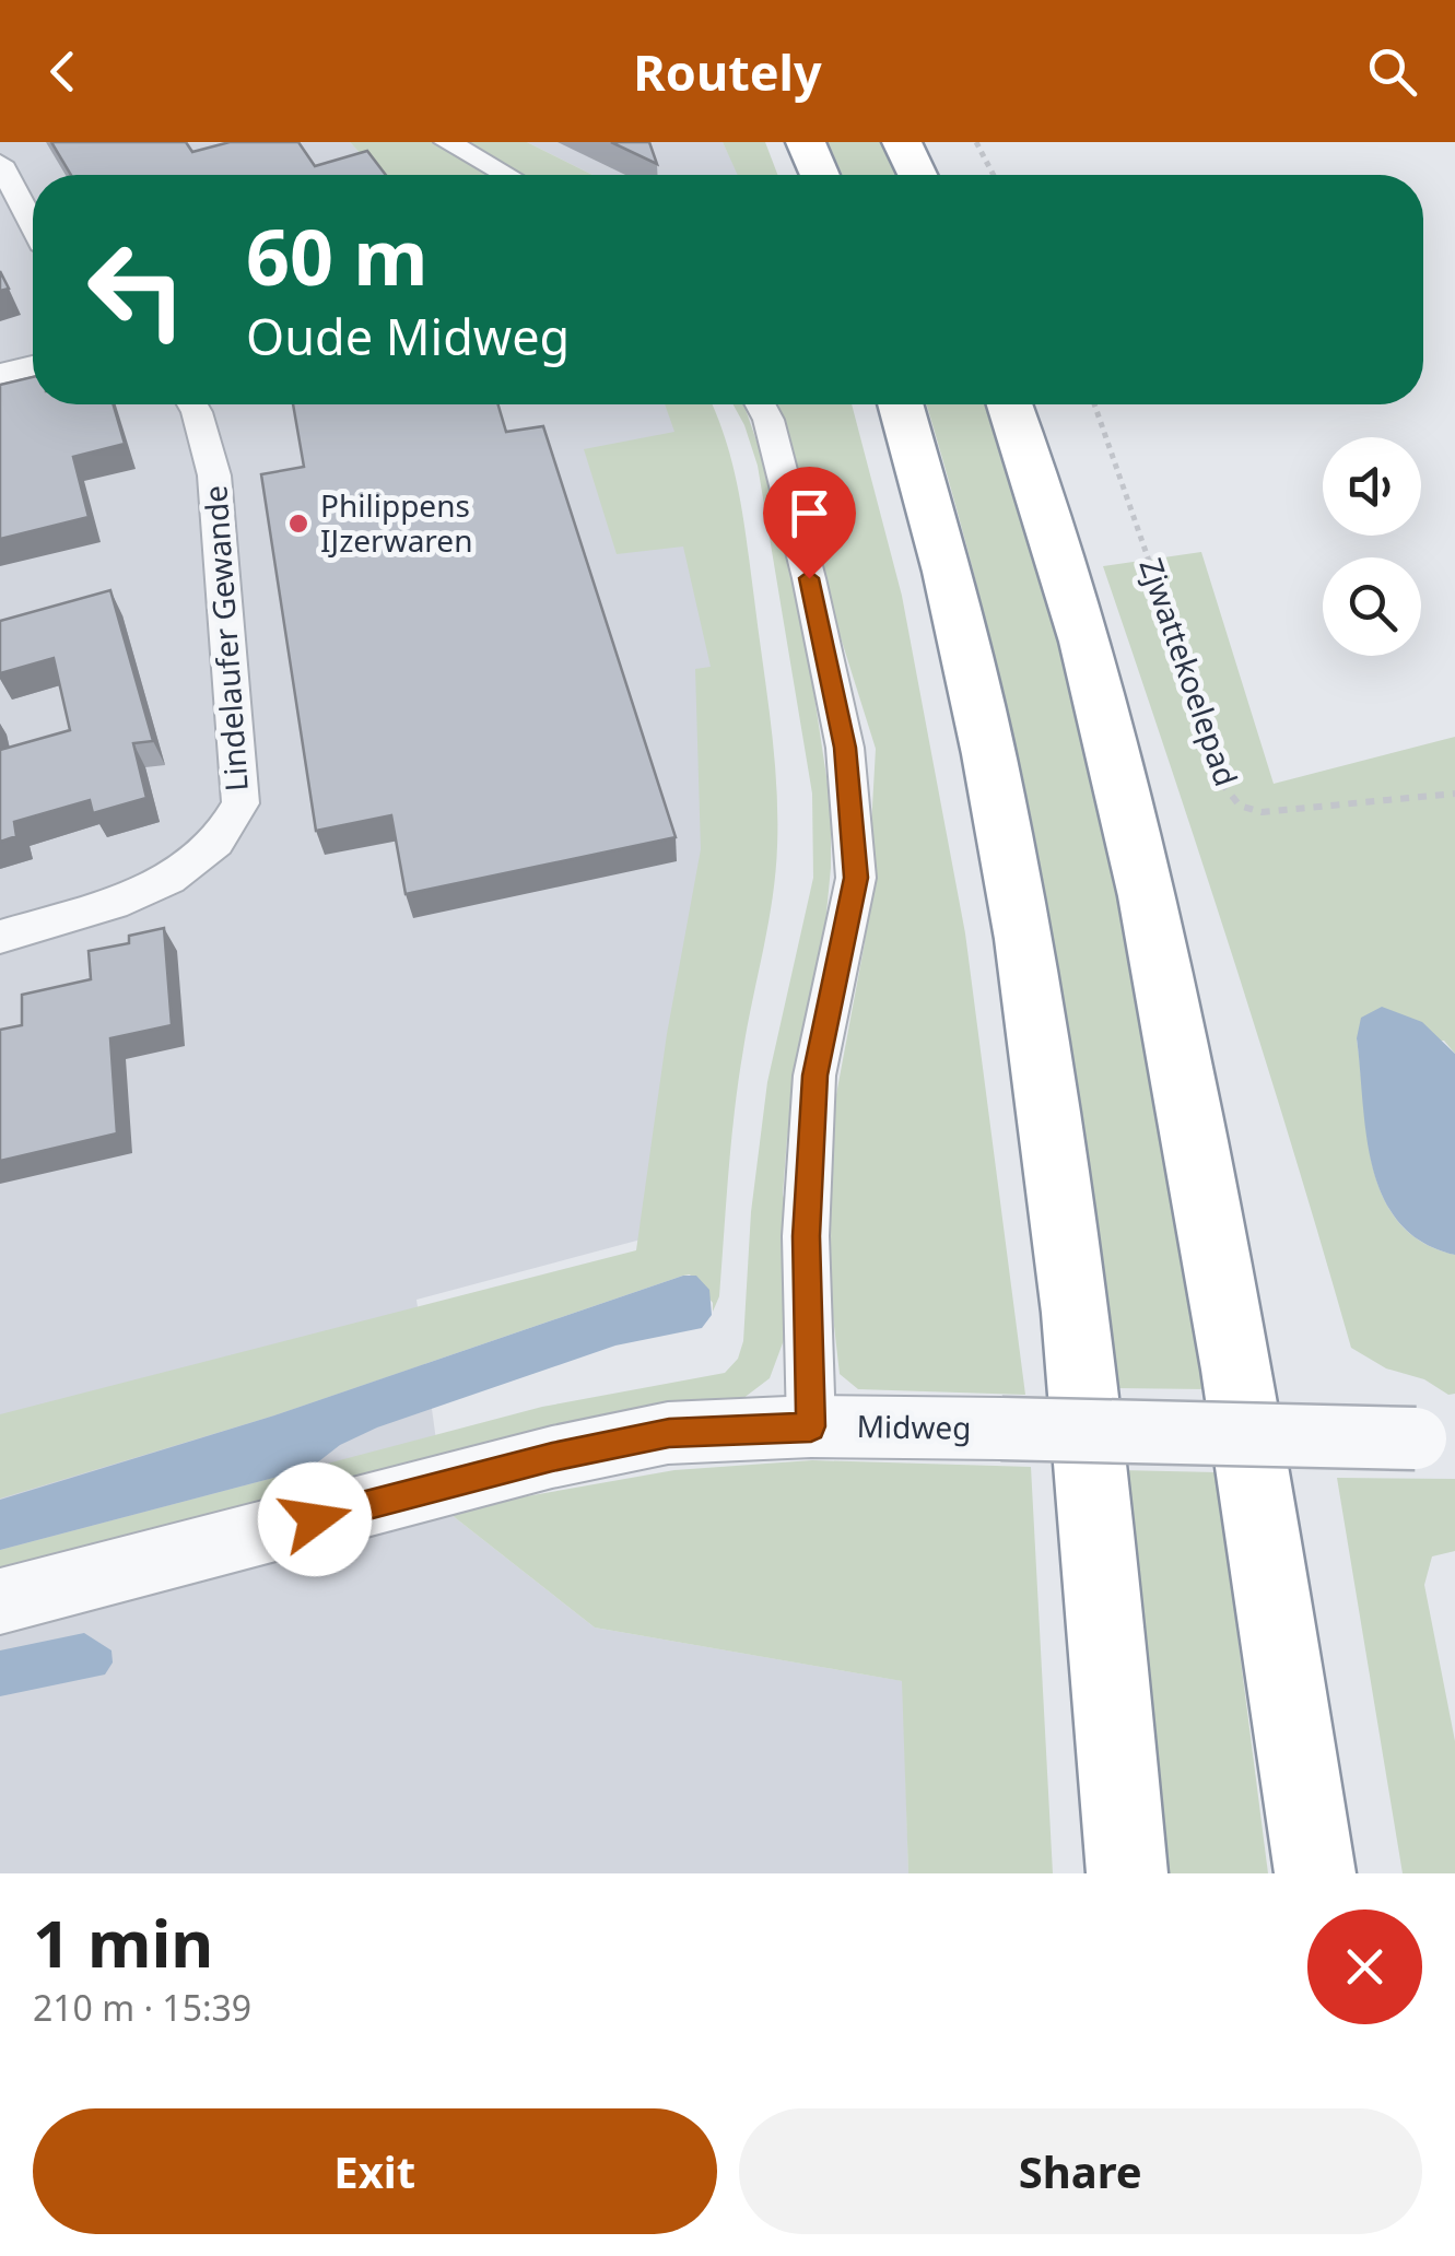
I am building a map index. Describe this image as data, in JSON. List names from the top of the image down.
{
  "streets": {
    "street": ["Lindelaufer Gewande", "Midweg"],
    "path": ["Zjwattekoelepad"]
  },
  "places": ["Philippens IJzerwaren"],
  "page": {
    "header": "Routely",
    "turn": ["60 m", "Oude Midweg"],
    "heading": ["1 min", "210 m · 15:39"],
    "buttons": ["Exit", "Share"]
  }
}
